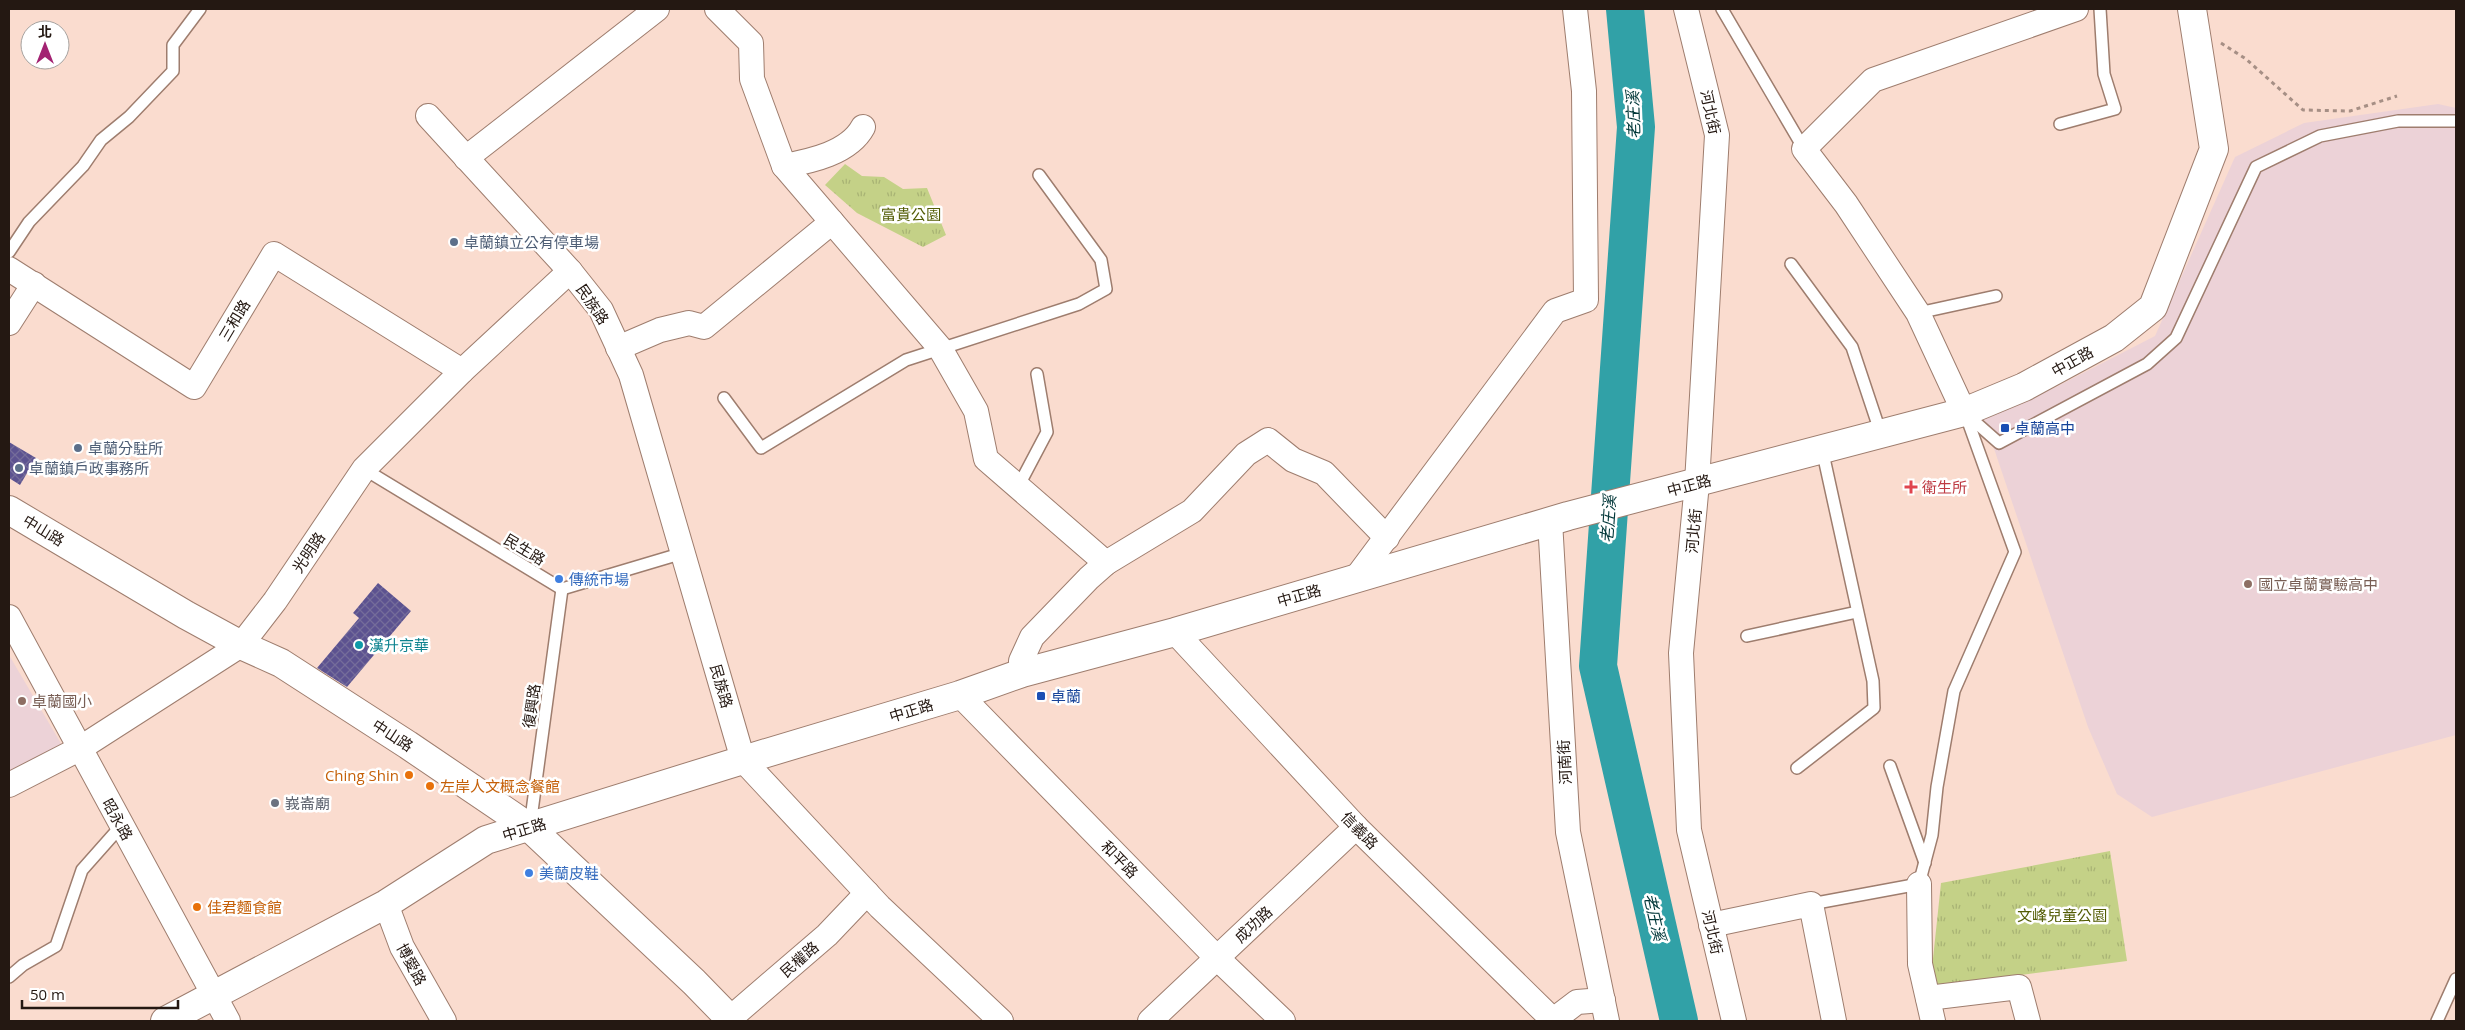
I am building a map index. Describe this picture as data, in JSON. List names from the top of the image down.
{
  "streets": {
    "street": [
      "河北街",
      "民族路",
      "三和路",
      "中正路",
      "中山路",
      "光明路",
      "河南街",
      "昭永路",
      "信義路",
      "和平路",
      "成功路",
      "民權路",
      "博愛路"
    ],
    "lane": ["民生路", "復興路"]
  },
  "crossings": [
    ["河北街", "中正路"],
    ["民族路", "中正路"],
    ["民族路", "光明路"],
    ["民族路", "民權路"],
    ["三和路", "光明路"],
    ["中正路", "中山路"],
    ["中正路", "復興路"],
    ["中正路", "河南街"],
    ["中正路", "昭永路"],
    ["中正路", "信義路"],
    ["中正路", "和平路"],
    ["中正路", "博愛路"],
    ["中山路", "光明路"],
    ["中山路", "復興路"],
    ["中山路", "民權路"],
    ["民生路", "光明路"],
    ["民生路", "復興路"],
    ["光明路", "昭永路"],
    ["信義路", "成功路"],
    ["和平路", "成功路"]
  ],
  "water": ["老庄溪"],
  "parks": ["富貴公園", "文峰兒童公園"],
  "places": {
    "other": [
      "卓蘭鎮立公有停車場",
      "卓蘭分駐所",
      "卓蘭鎮戶政事務所",
      "傳統市場",
      "國立卓蘭實驗高中",
      "漢升京華",
      "卓蘭國小",
      "Ching Shin",
      "左岸人文概念餐館",
      "峩崙廟",
      "美蘭皮鞋",
      "佳君麵食館"
    ],
    "transit": ["卓蘭高中", "卓蘭"],
    "health": ["衛生所"]
  },
  "scale_bar": "50 m",
  "north": "top"
}
